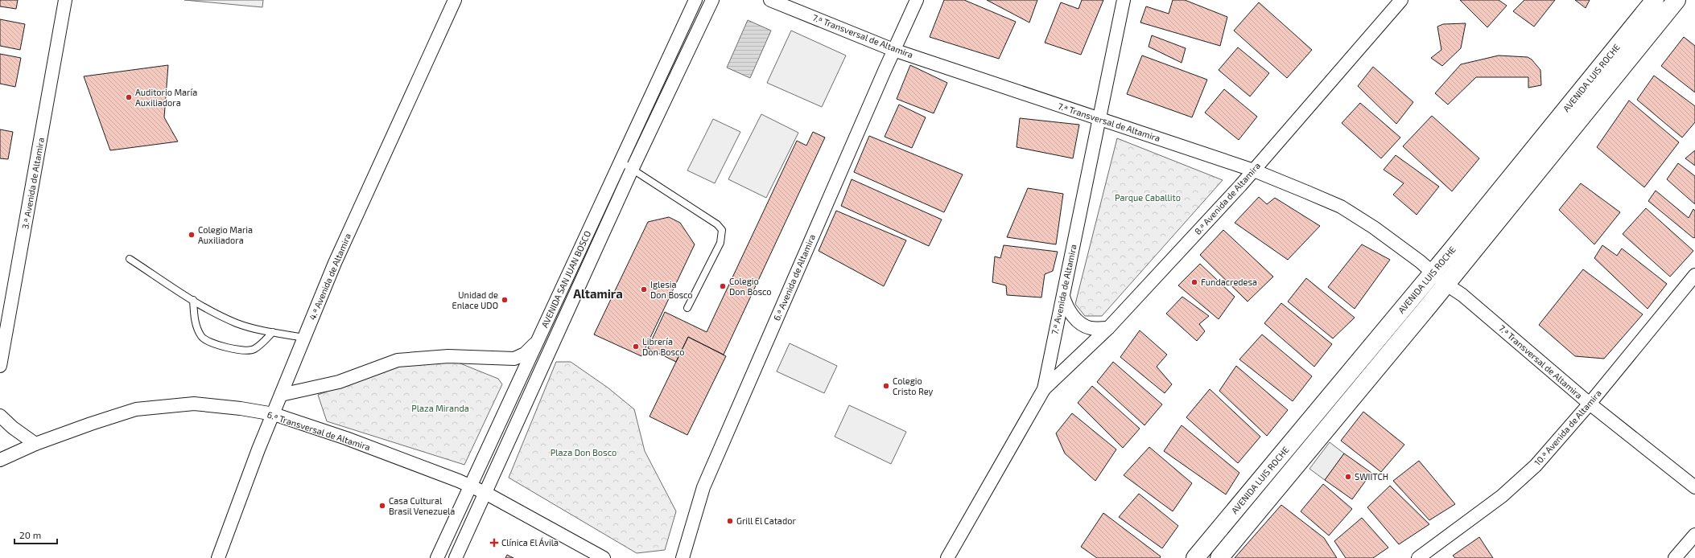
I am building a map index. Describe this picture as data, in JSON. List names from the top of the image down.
{
  "streets": {
    "main road": ["AVENIDA LUIS ROCHE"],
    "street": [
      "7.ª Transversal de Altamira",
      "3.ª Avenida de Altamira",
      "8.ª Avenida de Altamira",
      "4.ª Avenida de Altamira",
      "6.ª Avenida de Altamira",
      "AVENIDA SAN JUAN BOSCO",
      "7.ª Avenida de Altamira",
      "10.ª Avenida de Altamira",
      "6.ª Transversal de Altamira"
    ]
  },
  "crossings": [
    ["7.ª Transversal de Altamira", "AVENIDA LUIS ROCHE"],
    ["7.ª Transversal de Altamira", "8.ª Avenida de Altamira"],
    ["7.ª Transversal de Altamira", "6.ª Avenida de Altamira"],
    ["7.ª Transversal de Altamira", "7.ª Avenida de Altamira"],
    ["7.ª Transversal de Altamira", "10.ª Avenida de Altamira"],
    ["8.ª Avenida de Altamira", "7.ª Avenida de Altamira"],
    ["4.ª Avenida de Altamira", "6.ª Transversal de Altamira"],
    ["AVENIDA SAN JUAN BOSCO", "6.ª Transversal de Altamira"]
  ],
  "districts": ["Altamira"],
  "parks": ["Parque Caballito", "Plaza Miranda", "Plaza Don Bosco"],
  "places": {
    "other": [
      "Auditorio María Auxiliadora",
      "Colegio Maria Auxiliadora",
      "Fundacredesa",
      "Colegio Don Bosco",
      "Iglesia Don Bosco",
      "Unidad de Enlace UDO",
      "Librería Don Bosco",
      "Colegio Cristo Rey",
      "SWIITCH",
      "Casa Cultural Brasil Venezuela",
      "Grill El Catador"
    ],
    "health": ["Clínica El Ávila"]
  },
  "scale_bar": "20 m"
}
